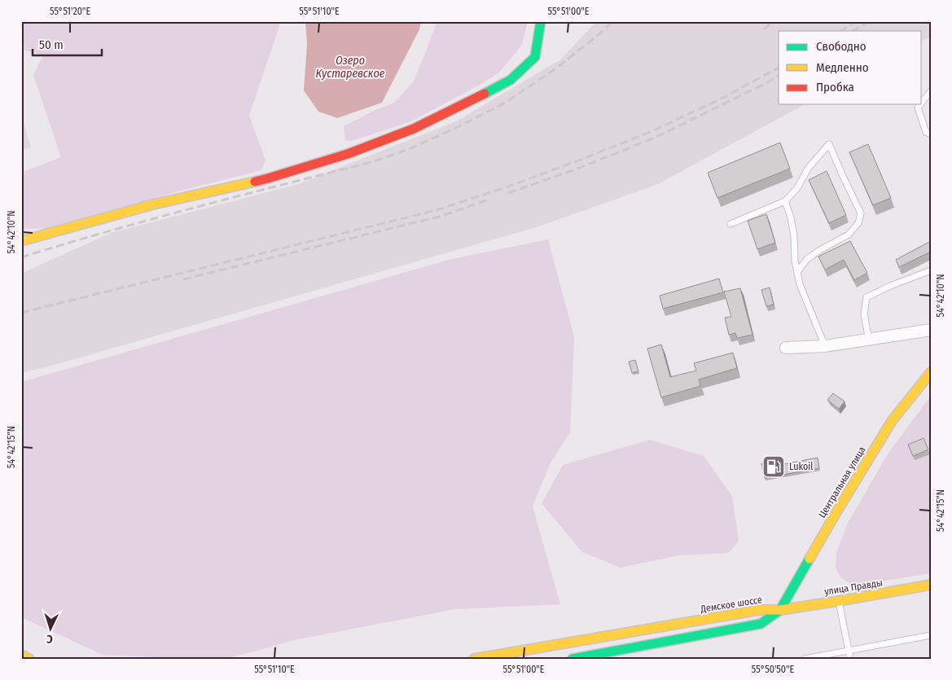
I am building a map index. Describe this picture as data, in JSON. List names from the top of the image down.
{
  "streets": {
    "main road": ["Центральная улица", "улица Правды", "Демское шоссе"]
  },
  "crossings": [
    ["Центральная улица", "улица Правды"],
    ["Центральная улица", "Демское шоссе"],
    ["улица Правды", "Демское шоссе"]
  ],
  "water": ["Озеро Кустаревское"],
  "places": {
    "fuel station": ["Lukoil"]
  },
  "legend": ["Свободно", "Медленно", "Пробка"],
  "scale_bar": "50 m",
  "north": "bottom",
  "coordinates": [
    "55°51'20\"E",
    "55°51'10\"E",
    "55°51'00\"E",
    "54°42'10\"N",
    "54°42'15\"N",
    "55°50'50\"E"
  ]
}
